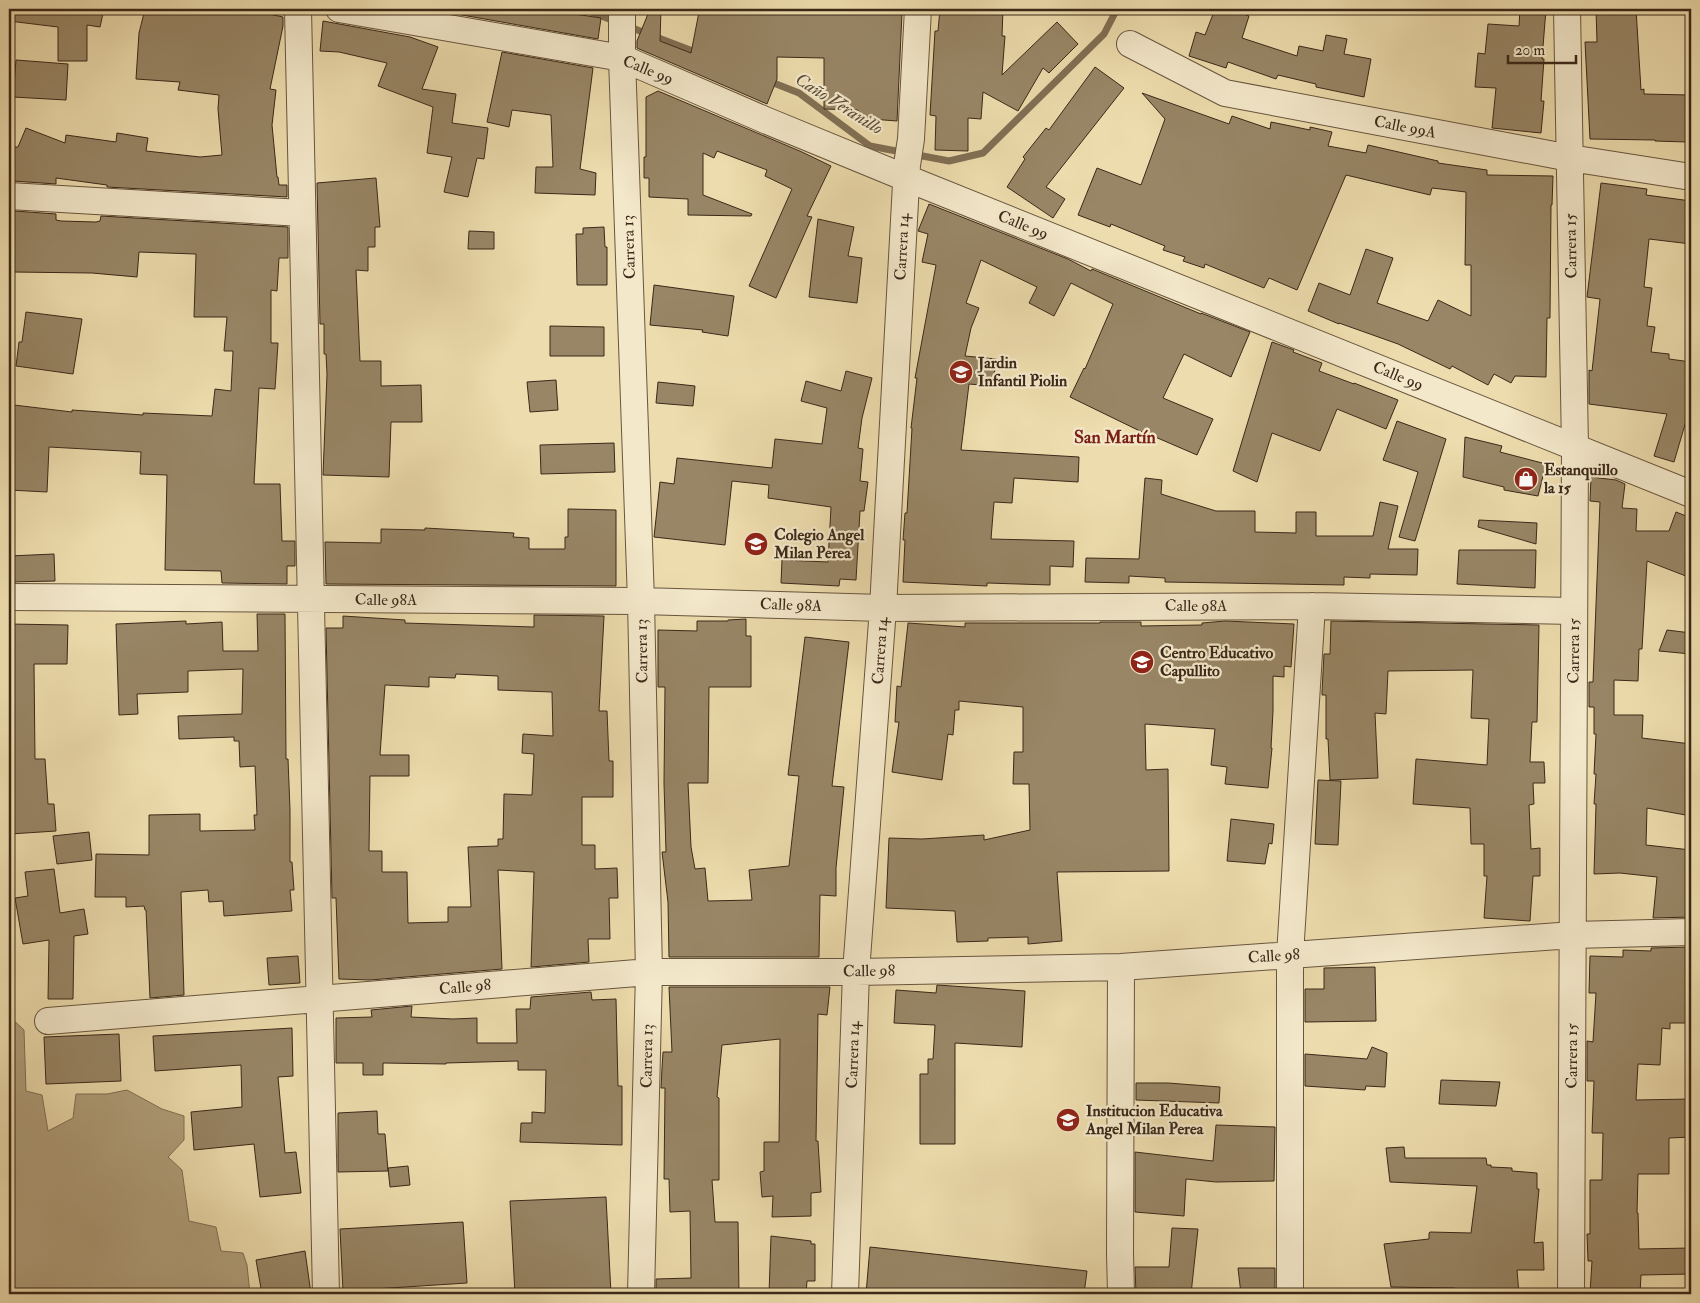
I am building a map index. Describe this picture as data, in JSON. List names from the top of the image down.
{
  "streets": {
    "street": [
      "Calle 99",
      "Calle 99A",
      "Carrera 15",
      "Carrera 13",
      "Carrera 14",
      "Calle 98A",
      "Calle 98"
    ]
  },
  "crossings": [
    ["Calle 99", "Carrera 15"],
    ["Calle 99", "Carrera 13"],
    ["Calle 99", "Carrera 14"],
    ["Calle 99A", "Carrera 15"],
    ["Carrera 15", "Calle 98A"],
    ["Carrera 15", "Calle 98"],
    ["Carrera 13", "Calle 98A"],
    ["Carrera 13", "Calle 98"],
    ["Carrera 14", "Calle 98A"],
    ["Carrera 14", "Calle 98"]
  ],
  "districts": ["San Martín"],
  "water": ["Caño Veranillo"],
  "places": {
    "school or university": [
      "Jardin Infantil Piolin",
      "Colegio Angel Milan Perea",
      "Centro Educativo Capullito",
      "Institucion Educativa Angel Milan Perea"
    ],
    "shop": ["Estanquillo la 15"]
  },
  "scale_bar": "20 m"
}
